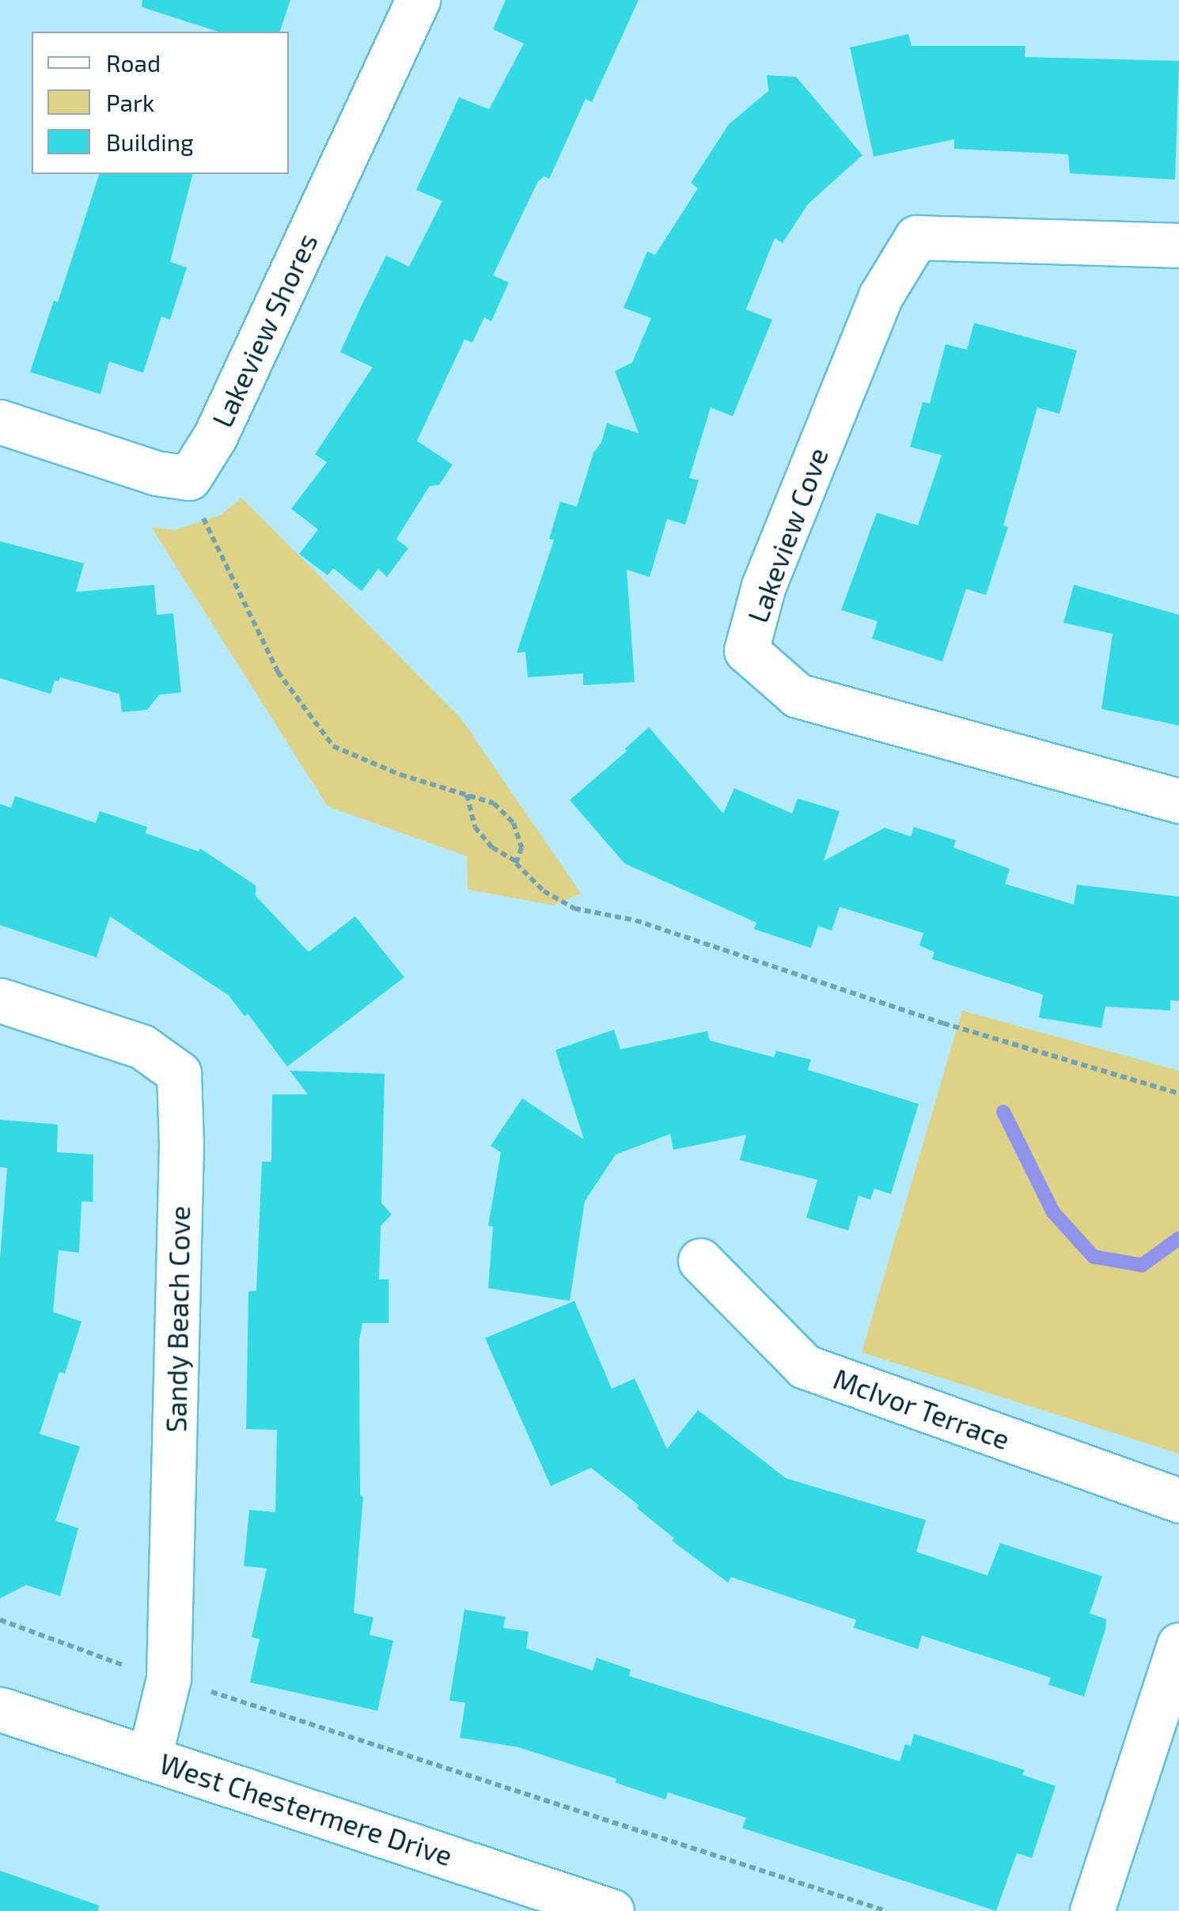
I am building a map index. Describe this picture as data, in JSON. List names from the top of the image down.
{
  "streets": {
    "street": [
      "Lakeview Shores",
      "Lakeview Cove",
      "Sandy Beach Cove",
      "McIvor Terrace",
      "West Chestermere Drive"
    ]
  },
  "crossings": [
    ["Sandy Beach Cove", "West Chestermere Drive"]
  ],
  "legend": ["Road", "Park", "Building"]
}
